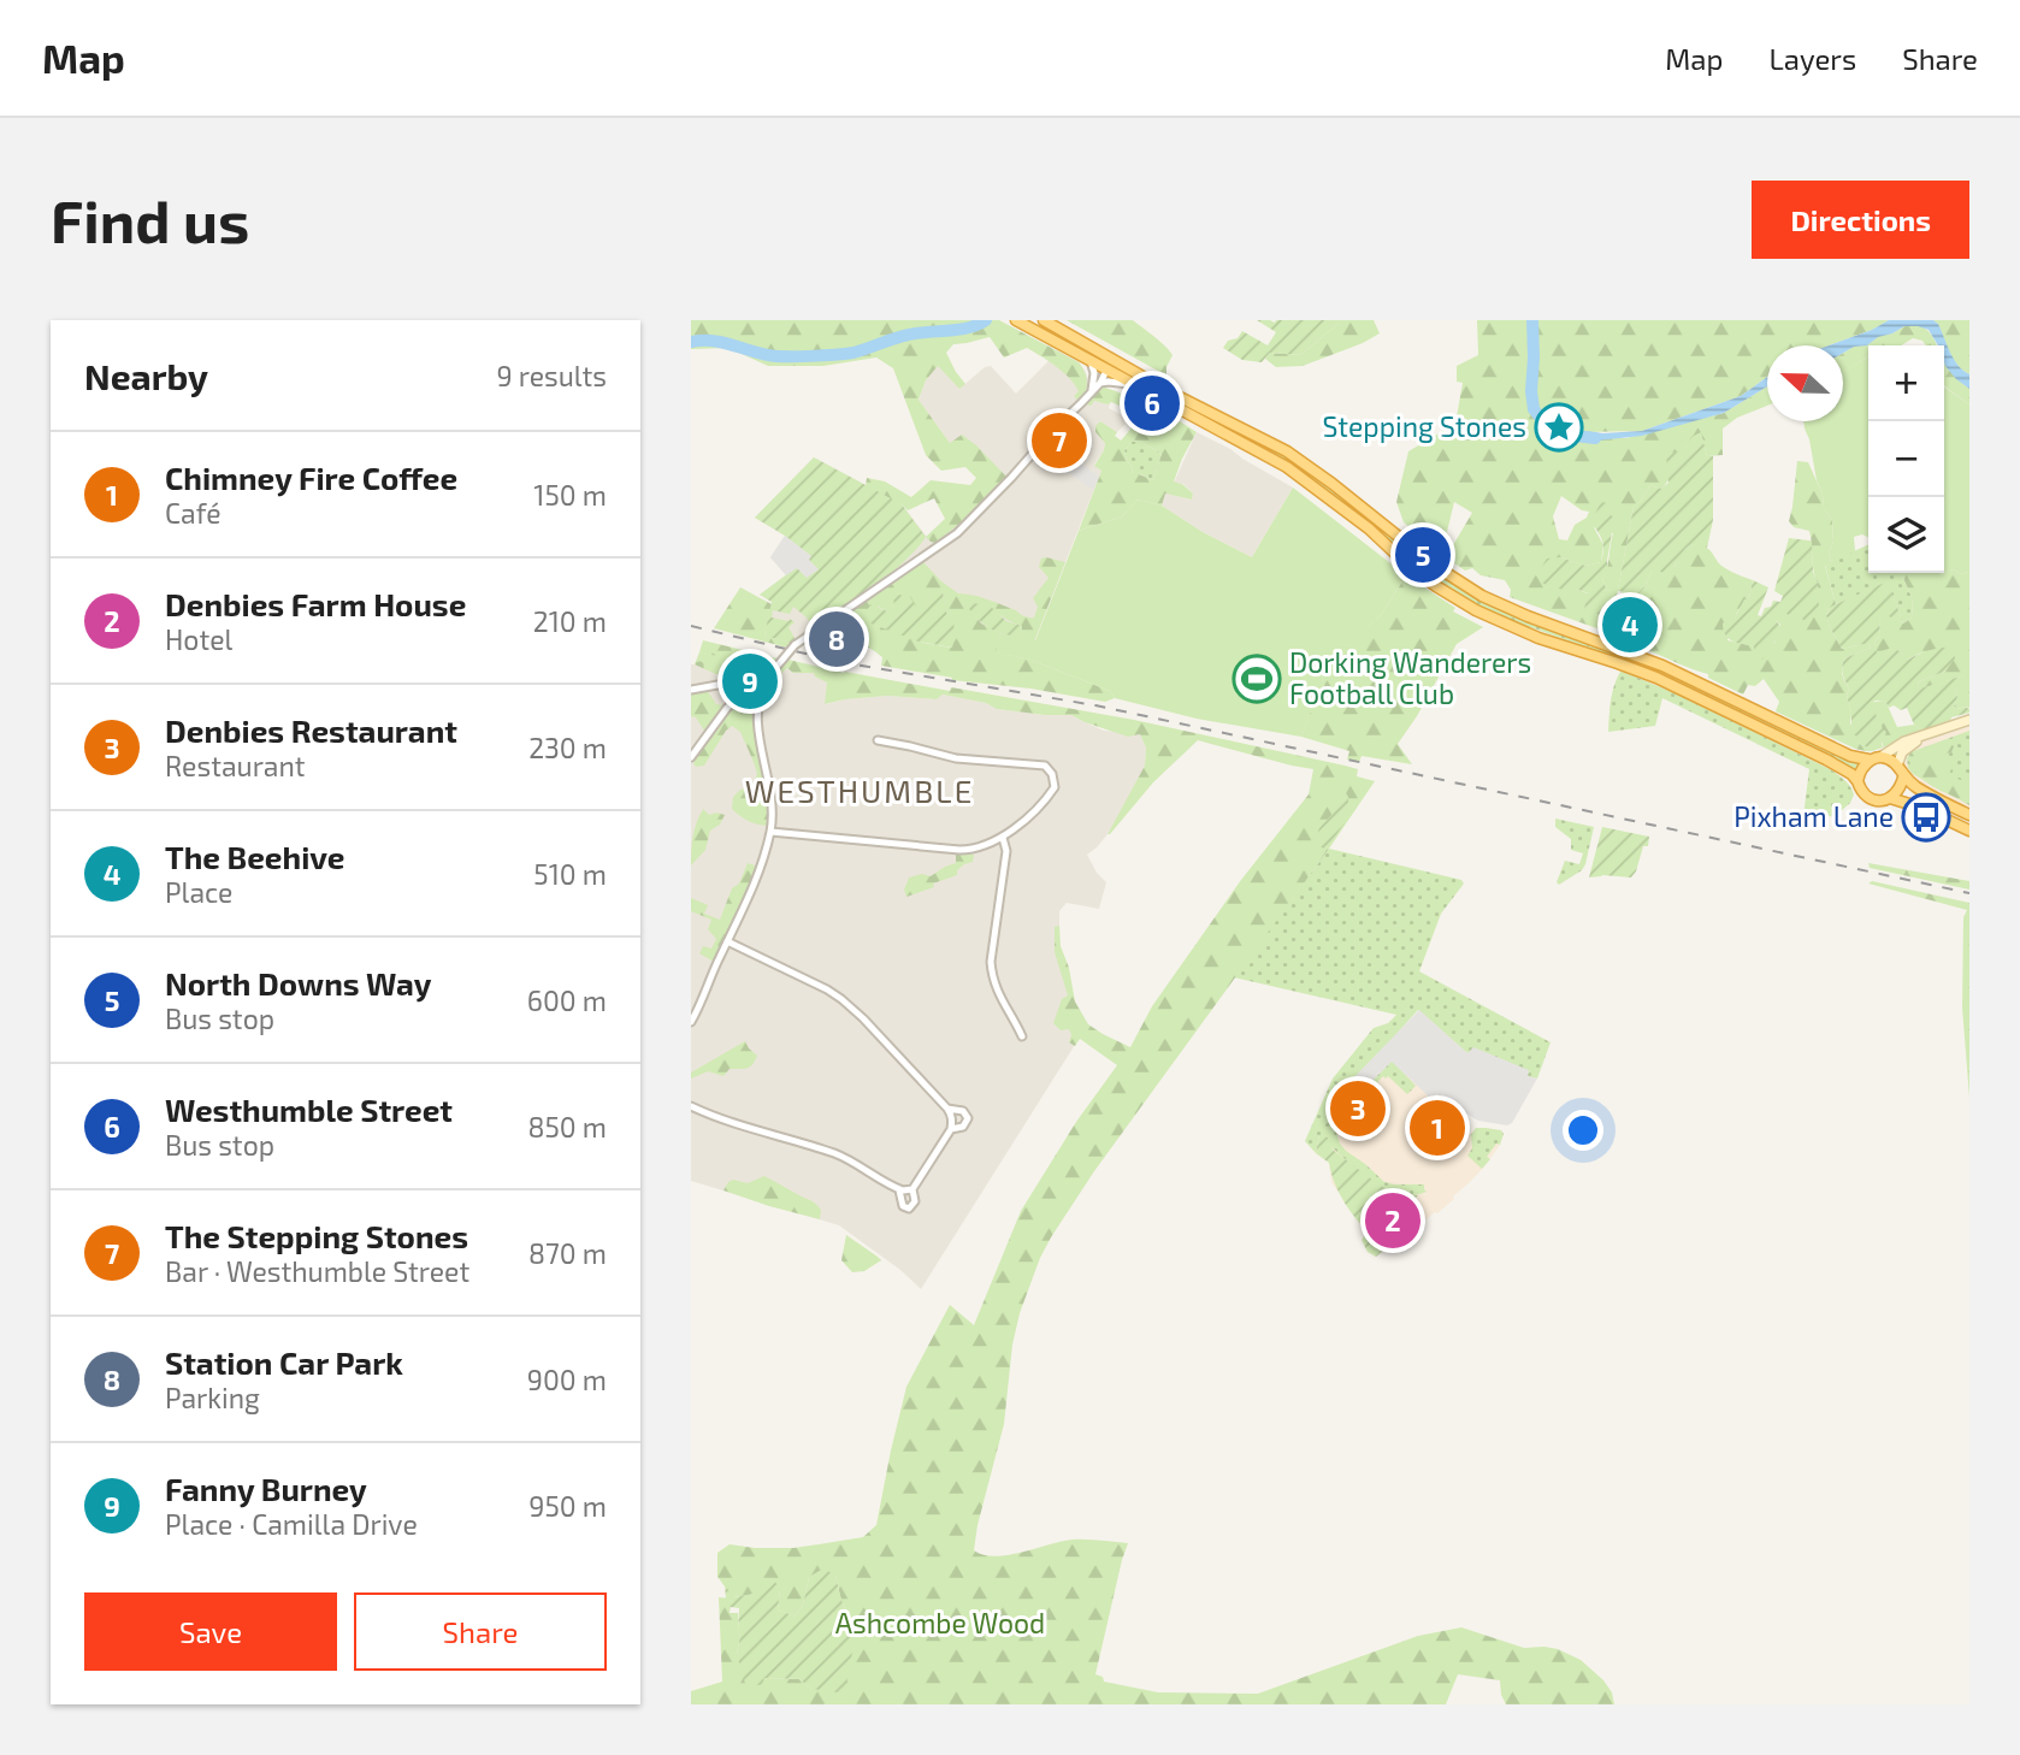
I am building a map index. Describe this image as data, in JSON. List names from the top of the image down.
{
  "districts": ["WESTHUMBLE"],
  "parks": ["Ashcombe Wood"],
  "places": {
    "place": ["Stepping Stones"],
    "sports": ["Dorking Wanderers Football Club"],
    "bus stop": ["Pixham Lane"]
  },
  "north": "left",
  "page": {
    "header": "Map",
    "nav": ["Map", "Layers", "Share"],
    "buttons": [
      "Directions",
      ["Save", "Share"]
    ],
    "title": "Find us",
    "heading": ["Nearby", "9 results"],
    "map_buttons": ["+", "−"],
    "pins": [
      "6",
      "7",
      "5",
      "4",
      "8",
      "9",
      "3",
      "1",
      "2"
    ],
    "list": [
      {
        "mark": "1",
        "name": "Chimney Fire Coffee",
        "note": "Café",
        "value": "150 m"
      },
      {
        "mark": "2",
        "name": "Denbies Farm House",
        "note": "Hotel",
        "value": "210 m"
      },
      {
        "mark": "3",
        "name": "Denbies Restaurant",
        "note": "Restaurant",
        "value": "230 m"
      },
      {
        "mark": "4",
        "name": "The Beehive",
        "note": "Place",
        "value": "510 m"
      },
      {
        "mark": "5",
        "name": "North Downs Way",
        "note": "Bus stop",
        "value": "600 m"
      },
      {
        "mark": "6",
        "name": "Westhumble Street",
        "note": "Bus stop",
        "value": "850 m"
      },
      {
        "mark": "7",
        "name": "The Stepping Stones",
        "note": "Bar · Westhumble Street",
        "value": "870 m"
      },
      {
        "mark": "8",
        "name": "Station Car Park",
        "note": "Parking",
        "value": "900 m"
      },
      {
        "mark": "9",
        "name": "Fanny Burney",
        "note": "Place · Camilla Drive",
        "value": "950 m"
      }
    ]
  }
}
